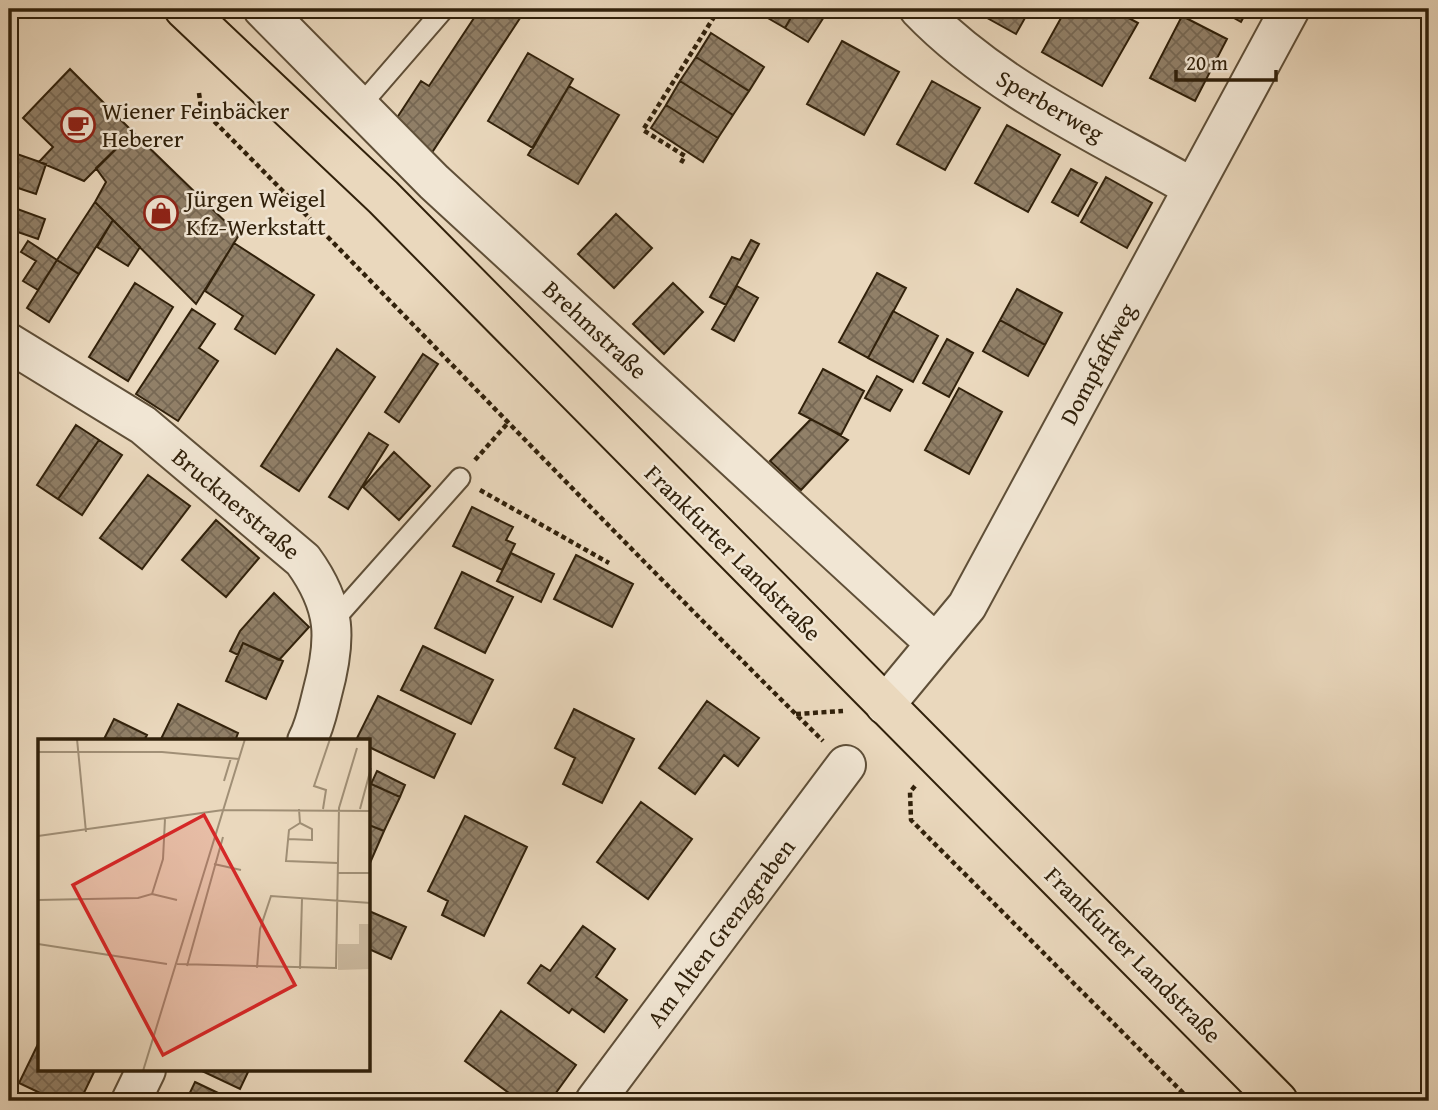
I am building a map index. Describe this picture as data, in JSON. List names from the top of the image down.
{
  "streets": {
    "main road": ["Frankfurter Landstraße"],
    "street": [
      "Sperberweg",
      "Brehmstraße",
      "Dompfaffweg",
      "Brucknerstraße",
      "Am Alten Grenzgraben"
    ]
  },
  "crossings": [
    ["Sperberweg", "Dompfaffweg"],
    ["Brehmstraße", "Dompfaffweg"],
    ["Dompfaffweg", "Frankfurter Landstraße"]
  ],
  "places": {
    "cafe": ["Wiener Feinbäcker Heberer"],
    "shop": ["Jürgen Weigel Kfz-Werkstatt"]
  },
  "scale_bar": "20 m"
}
